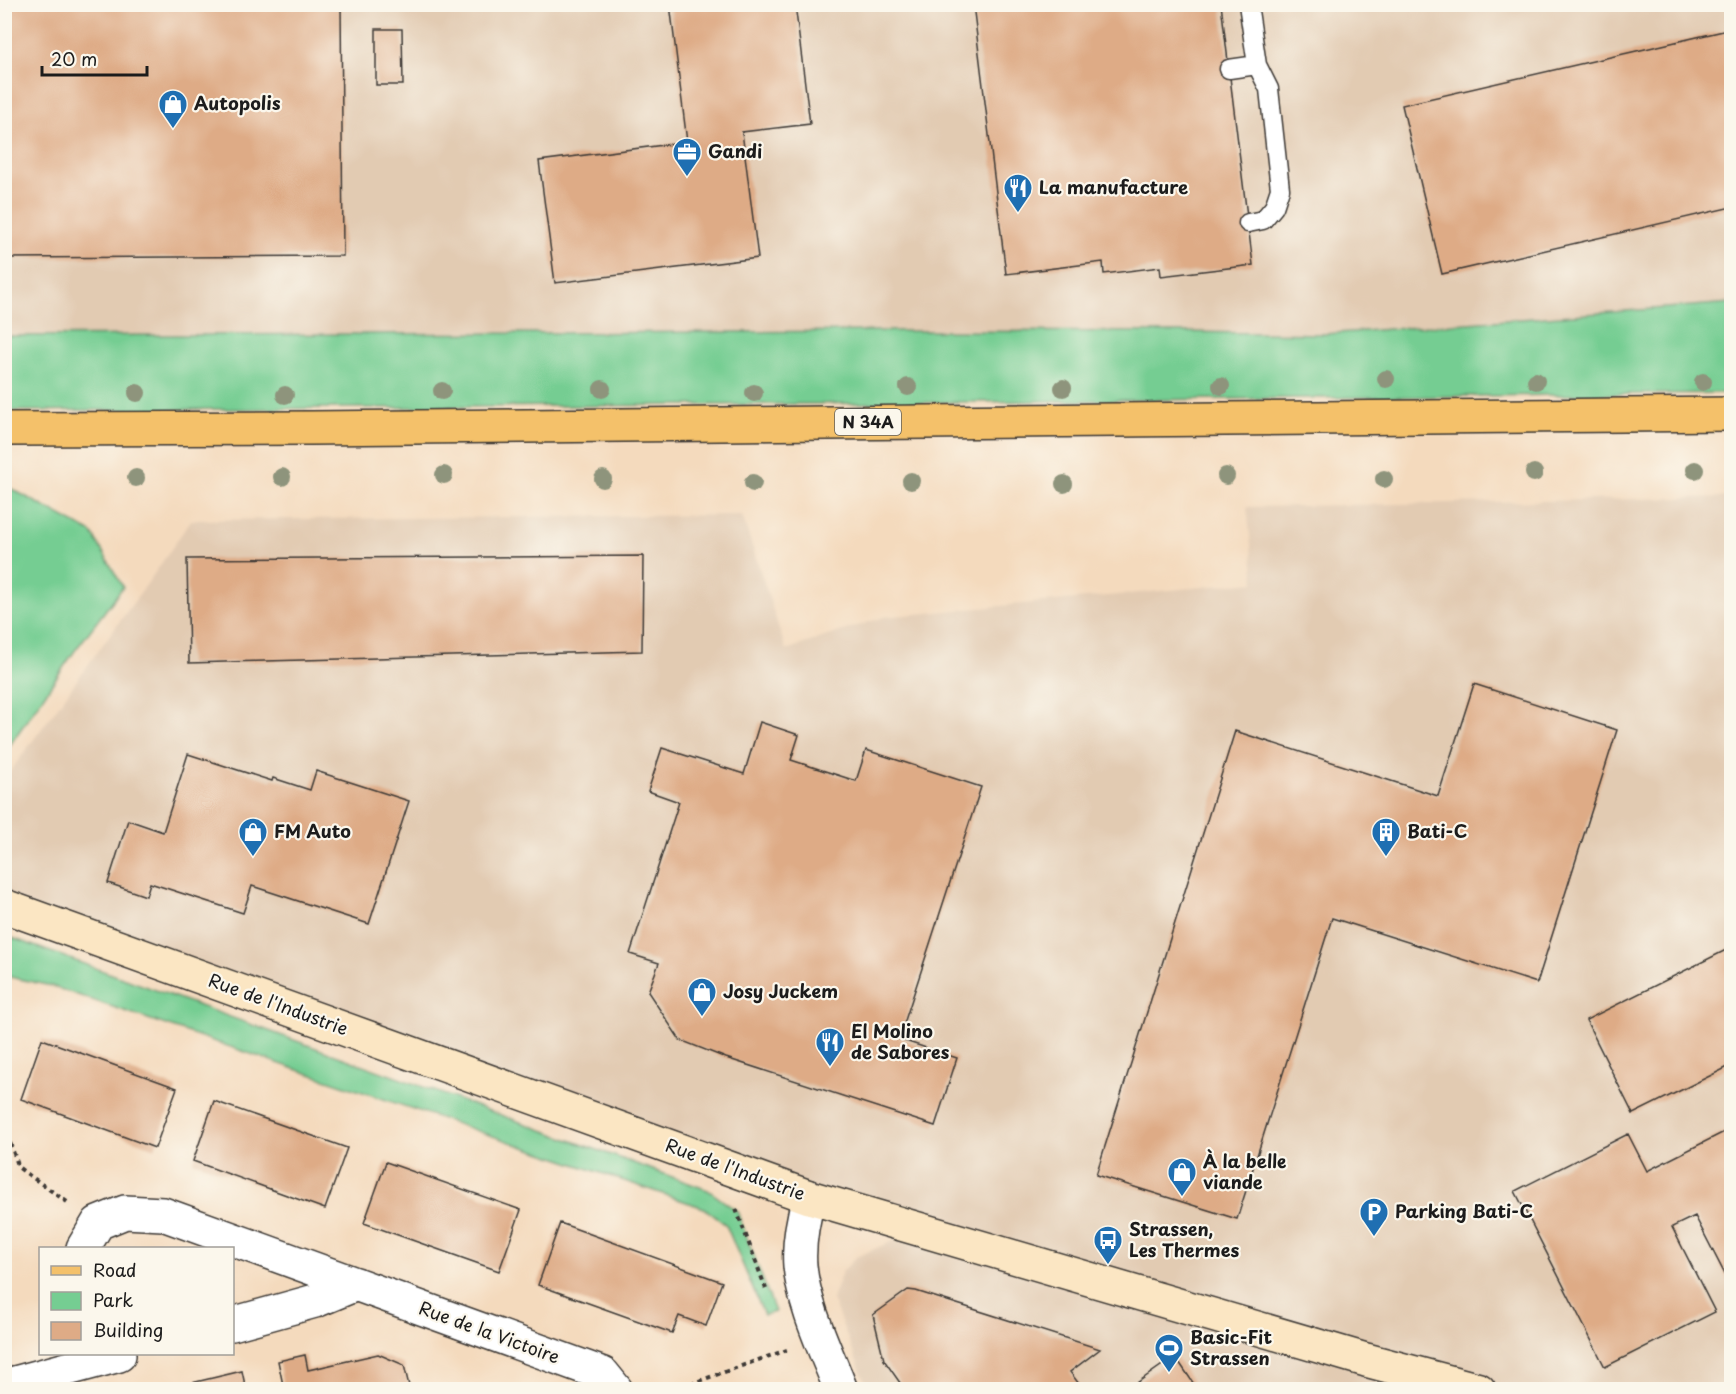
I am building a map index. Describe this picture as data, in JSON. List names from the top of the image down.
{
  "streets": {
    "main road": ["N 34A"],
    "street": ["Rue de l'Industrie", "Rue de la Victoire"]
  },
  "places": {
    "shop": [
      "Autopolis",
      "FM Auto",
      "Josy Juckem",
      "À la belle viande"
    ],
    "office": ["Gandi"],
    "restaurant": ["La manufacture", "El Molino de Sabores"],
    "building": ["Bati-C"],
    "parking": ["Parking Bati-C"],
    "bus stop": ["Strassen, Les Thermes"],
    "sports": ["Basic-Fit Strassen"]
  },
  "legend": ["Road", "Park", "Building"],
  "scale_bar": "20 m"
}
